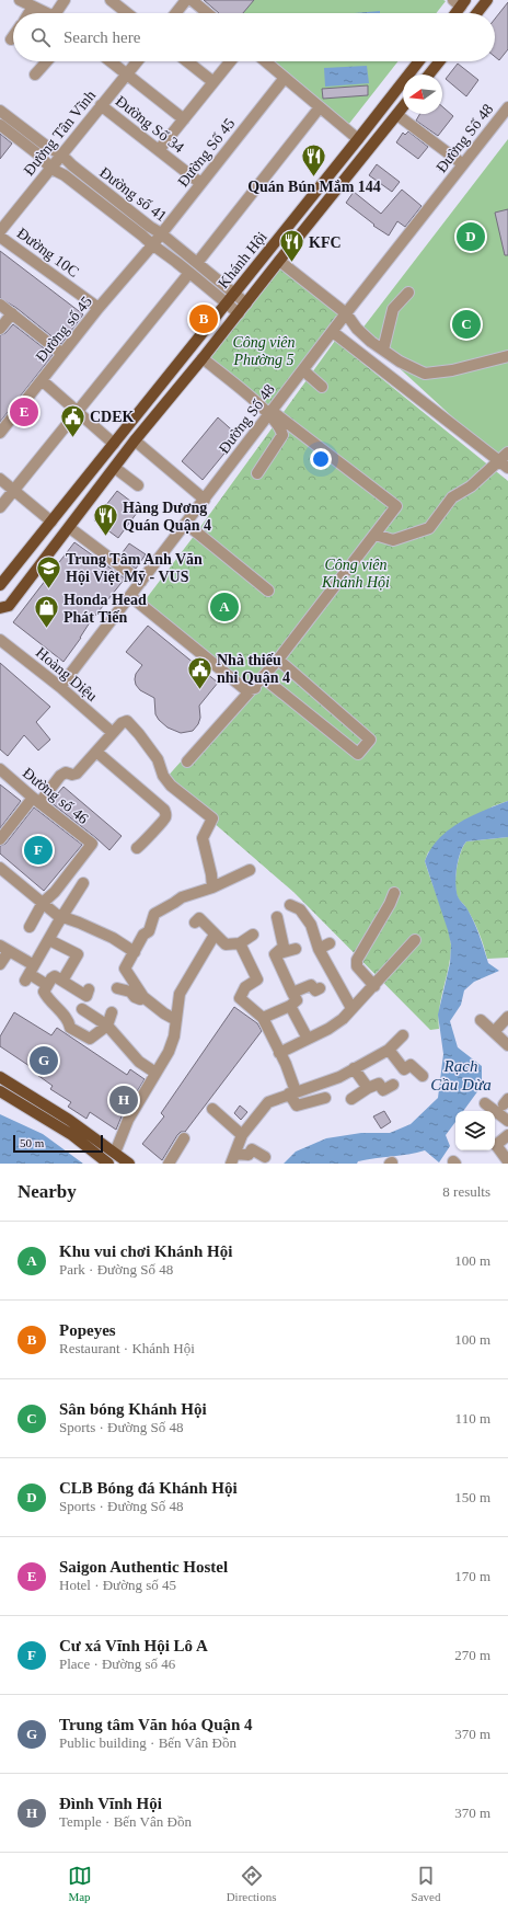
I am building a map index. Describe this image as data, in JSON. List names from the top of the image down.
{
  "streets": {
    "main road": ["Khánh Hội"],
    "street": [
      "Đường Số 34",
      "Đường Tân Vĩnh",
      "Đường Số 48",
      "Đường Số 45",
      "Đường số 41",
      "Đường 10C",
      "Đường số 45",
      "Hoàng Diệu",
      "Đường số 46"
    ]
  },
  "crossings": [
    ["Đường Số 34", "Đường Tân Vĩnh"],
    ["Đường Số 34", "Đường Số 45"],
    ["Đường Tân Vĩnh", "Đường số 41"],
    ["Đường Số 48", "Hoàng Diệu"],
    ["Đường Số 45", "Đường số 41"],
    ["Đường Số 45", "Đường số 45"],
    ["Đường số 41", "Khánh Hội"],
    ["Đường số 41", "Đường số 45"],
    ["Đường 10C", "Đường số 45"]
  ],
  "water": ["Rạch Cầu Dừa"],
  "parks": ["Công viên Phường 5", "Công viên Khánh Hội"],
  "places": {
    "restaurant": ["Quán Bún Mắm 144", "KFC", "Hàng Dương Quán Quận 4"],
    "public building": ["CDEK", "Nhà thiếu nhi Quận 4"],
    "school or university": ["Trung Tâm Anh Văn Hội Việt Mỹ - VUS"],
    "shop": ["Honda Head Phát Tiến"]
  },
  "scale_bar": "50 m",
  "north": "left",
  "page": {
    "search": "Search here",
    "pins": [
      "D",
      "B",
      "C",
      "E",
      "A",
      "F",
      "G",
      "H"
    ],
    "scale": "50 m",
    "heading": ["Nearby", "8 results"],
    "list": [
      {
        "mark": "A",
        "name": "Khu vui chơi Khánh Hội",
        "note": "Park · Đường Số 48",
        "value": "100 m"
      },
      {
        "mark": "B",
        "name": "Popeyes",
        "note": "Restaurant · Khánh Hội",
        "value": "100 m"
      },
      {
        "mark": "C",
        "name": "Sân bóng Khánh Hội",
        "note": "Sports · Đường Số 48",
        "value": "110 m"
      },
      {
        "mark": "D",
        "name": "CLB Bóng đá Khánh Hội",
        "note": "Sports · Đường Số 48",
        "value": "150 m"
      },
      {
        "mark": "E",
        "name": "Saigon Authentic Hostel",
        "note": "Hotel · Đường số 45",
        "value": "170 m"
      },
      {
        "mark": "F",
        "name": "Cư xá Vĩnh Hội Lô A",
        "note": "Place · Đường số 46",
        "value": "270 m"
      },
      {
        "mark": "G",
        "name": "Trung tâm Văn hóa Quận 4",
        "note": "Public building · Bến Vân Đồn",
        "value": "370 m"
      },
      {
        "mark": "H",
        "name": "Đình Vĩnh Hội",
        "note": "Temple · Bến Vân Đồn",
        "value": "370 m"
      }
    ],
    "nav": ["Map", "Directions", "Saved"]
  }
}
